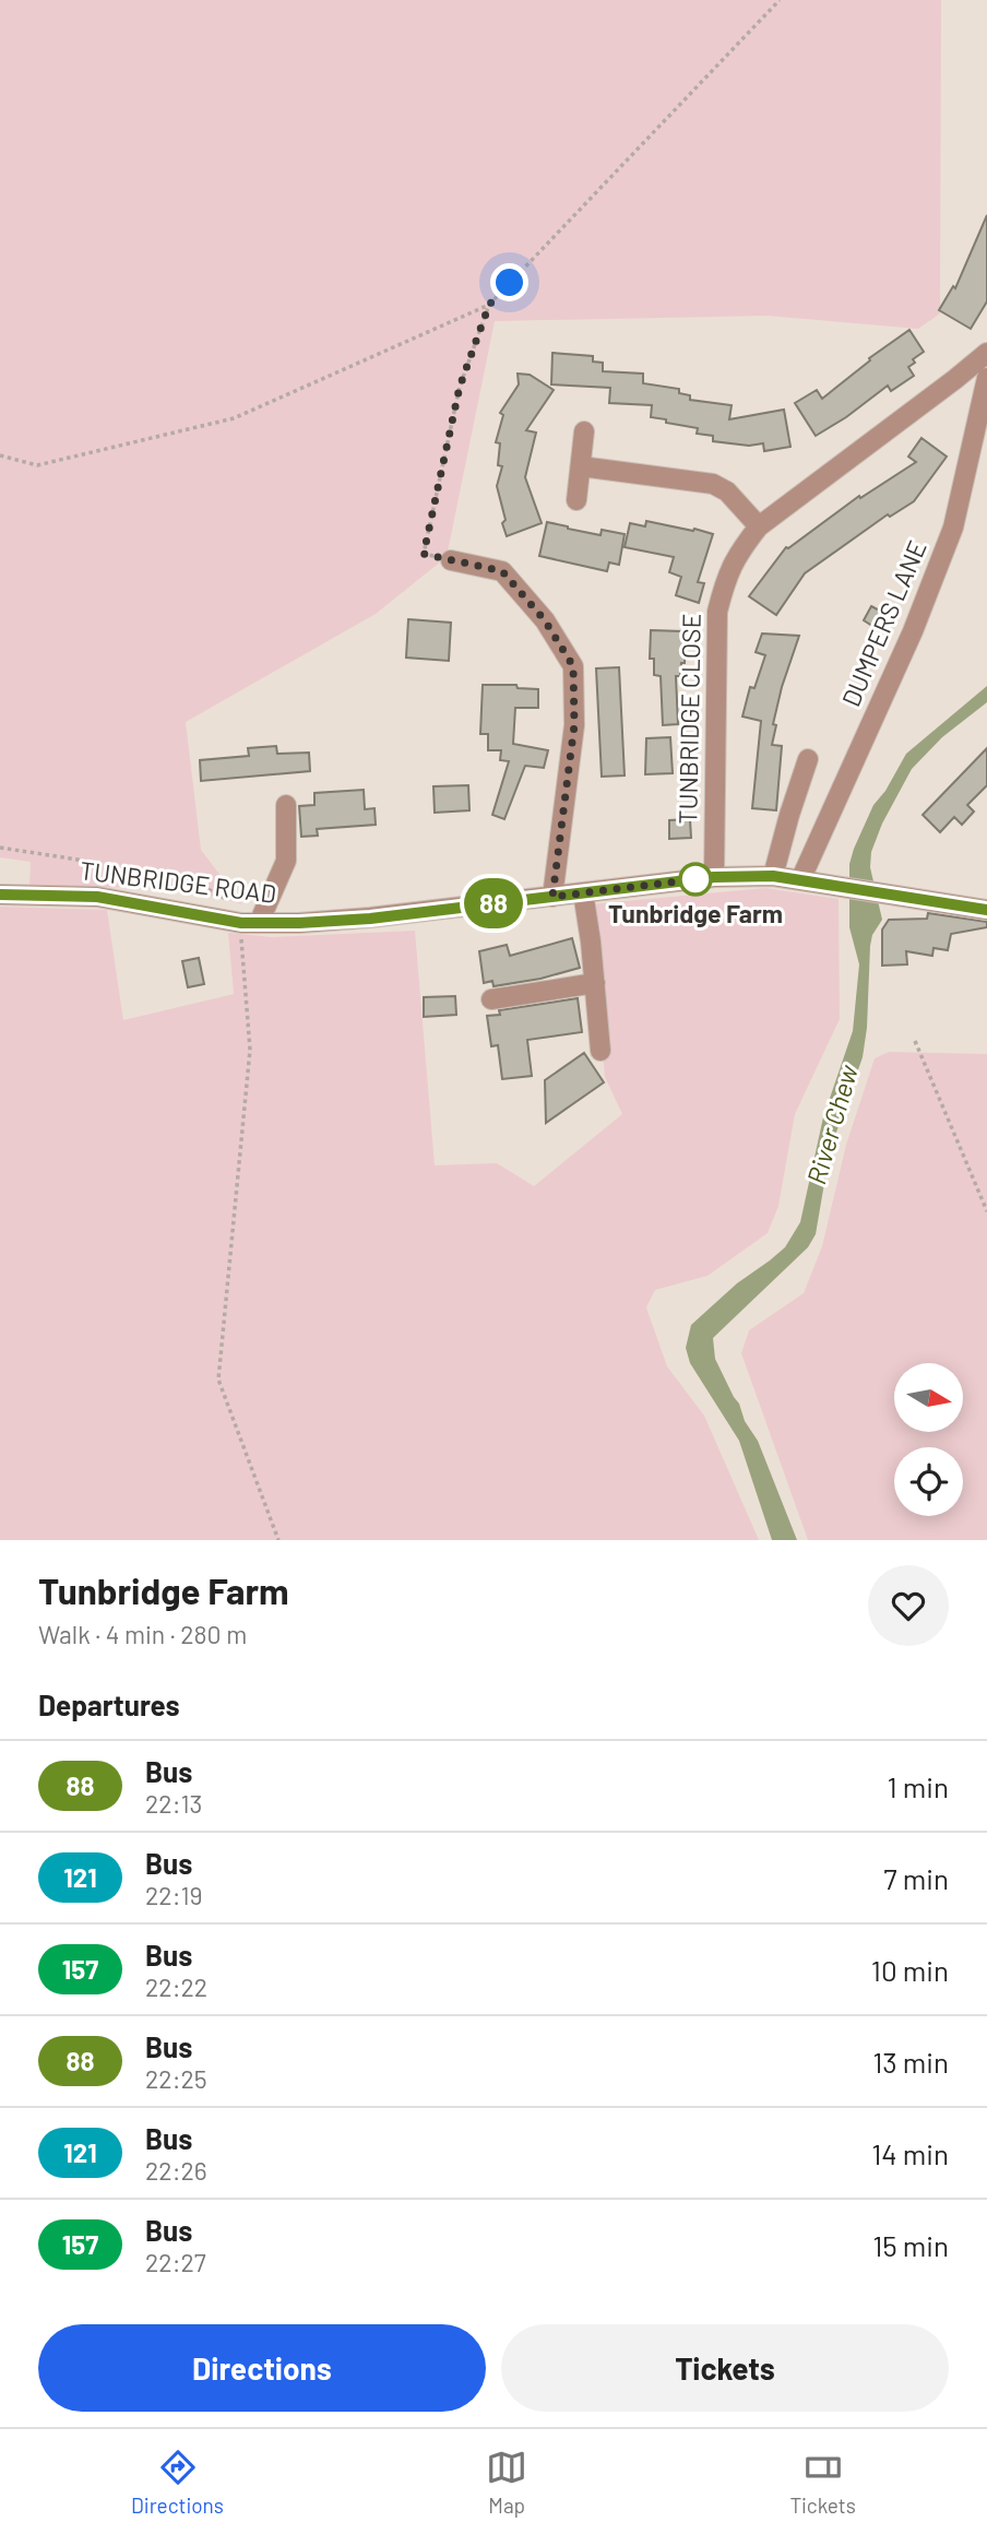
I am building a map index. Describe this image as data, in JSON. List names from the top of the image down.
{
  "streets": {
    "street": ["DUMPERS LANE", "TUNBRIDGE CLOSE", "TUNBRIDGE ROAD"]
  },
  "crossings": [
    ["DUMPERS LANE", "TUNBRIDGE ROAD"],
    ["TUNBRIDGE CLOSE", "TUNBRIDGE ROAD"]
  ],
  "water": ["River Chew"],
  "places": ["Tunbridge Farm"],
  "lines": ["bus line 88"],
  "north": "right",
  "page": {
    "on_map": "88",
    "heading": [
      ["Tunbridge Farm", "Walk · 4 min · 280 m"],
      "Departures"
    ],
    "list": [
      {
        "mark": "88",
        "name": "Bus",
        "note": "22:13",
        "value": "1 min"
      },
      {
        "mark": "121",
        "name": "Bus",
        "note": "22:19",
        "value": "7 min"
      },
      {
        "mark": "157",
        "name": "Bus",
        "note": "22:22",
        "value": "10 min"
      },
      {
        "mark": "88",
        "name": "Bus",
        "note": "22:25",
        "value": "13 min"
      },
      {
        "mark": "121",
        "name": "Bus",
        "note": "22:26",
        "value": "14 min"
      },
      {
        "mark": "157",
        "name": "Bus",
        "note": "22:27",
        "value": "15 min"
      }
    ],
    "buttons": ["Directions", "Tickets"],
    "tabs": ["Directions", "Map", "Tickets"]
  }
}
